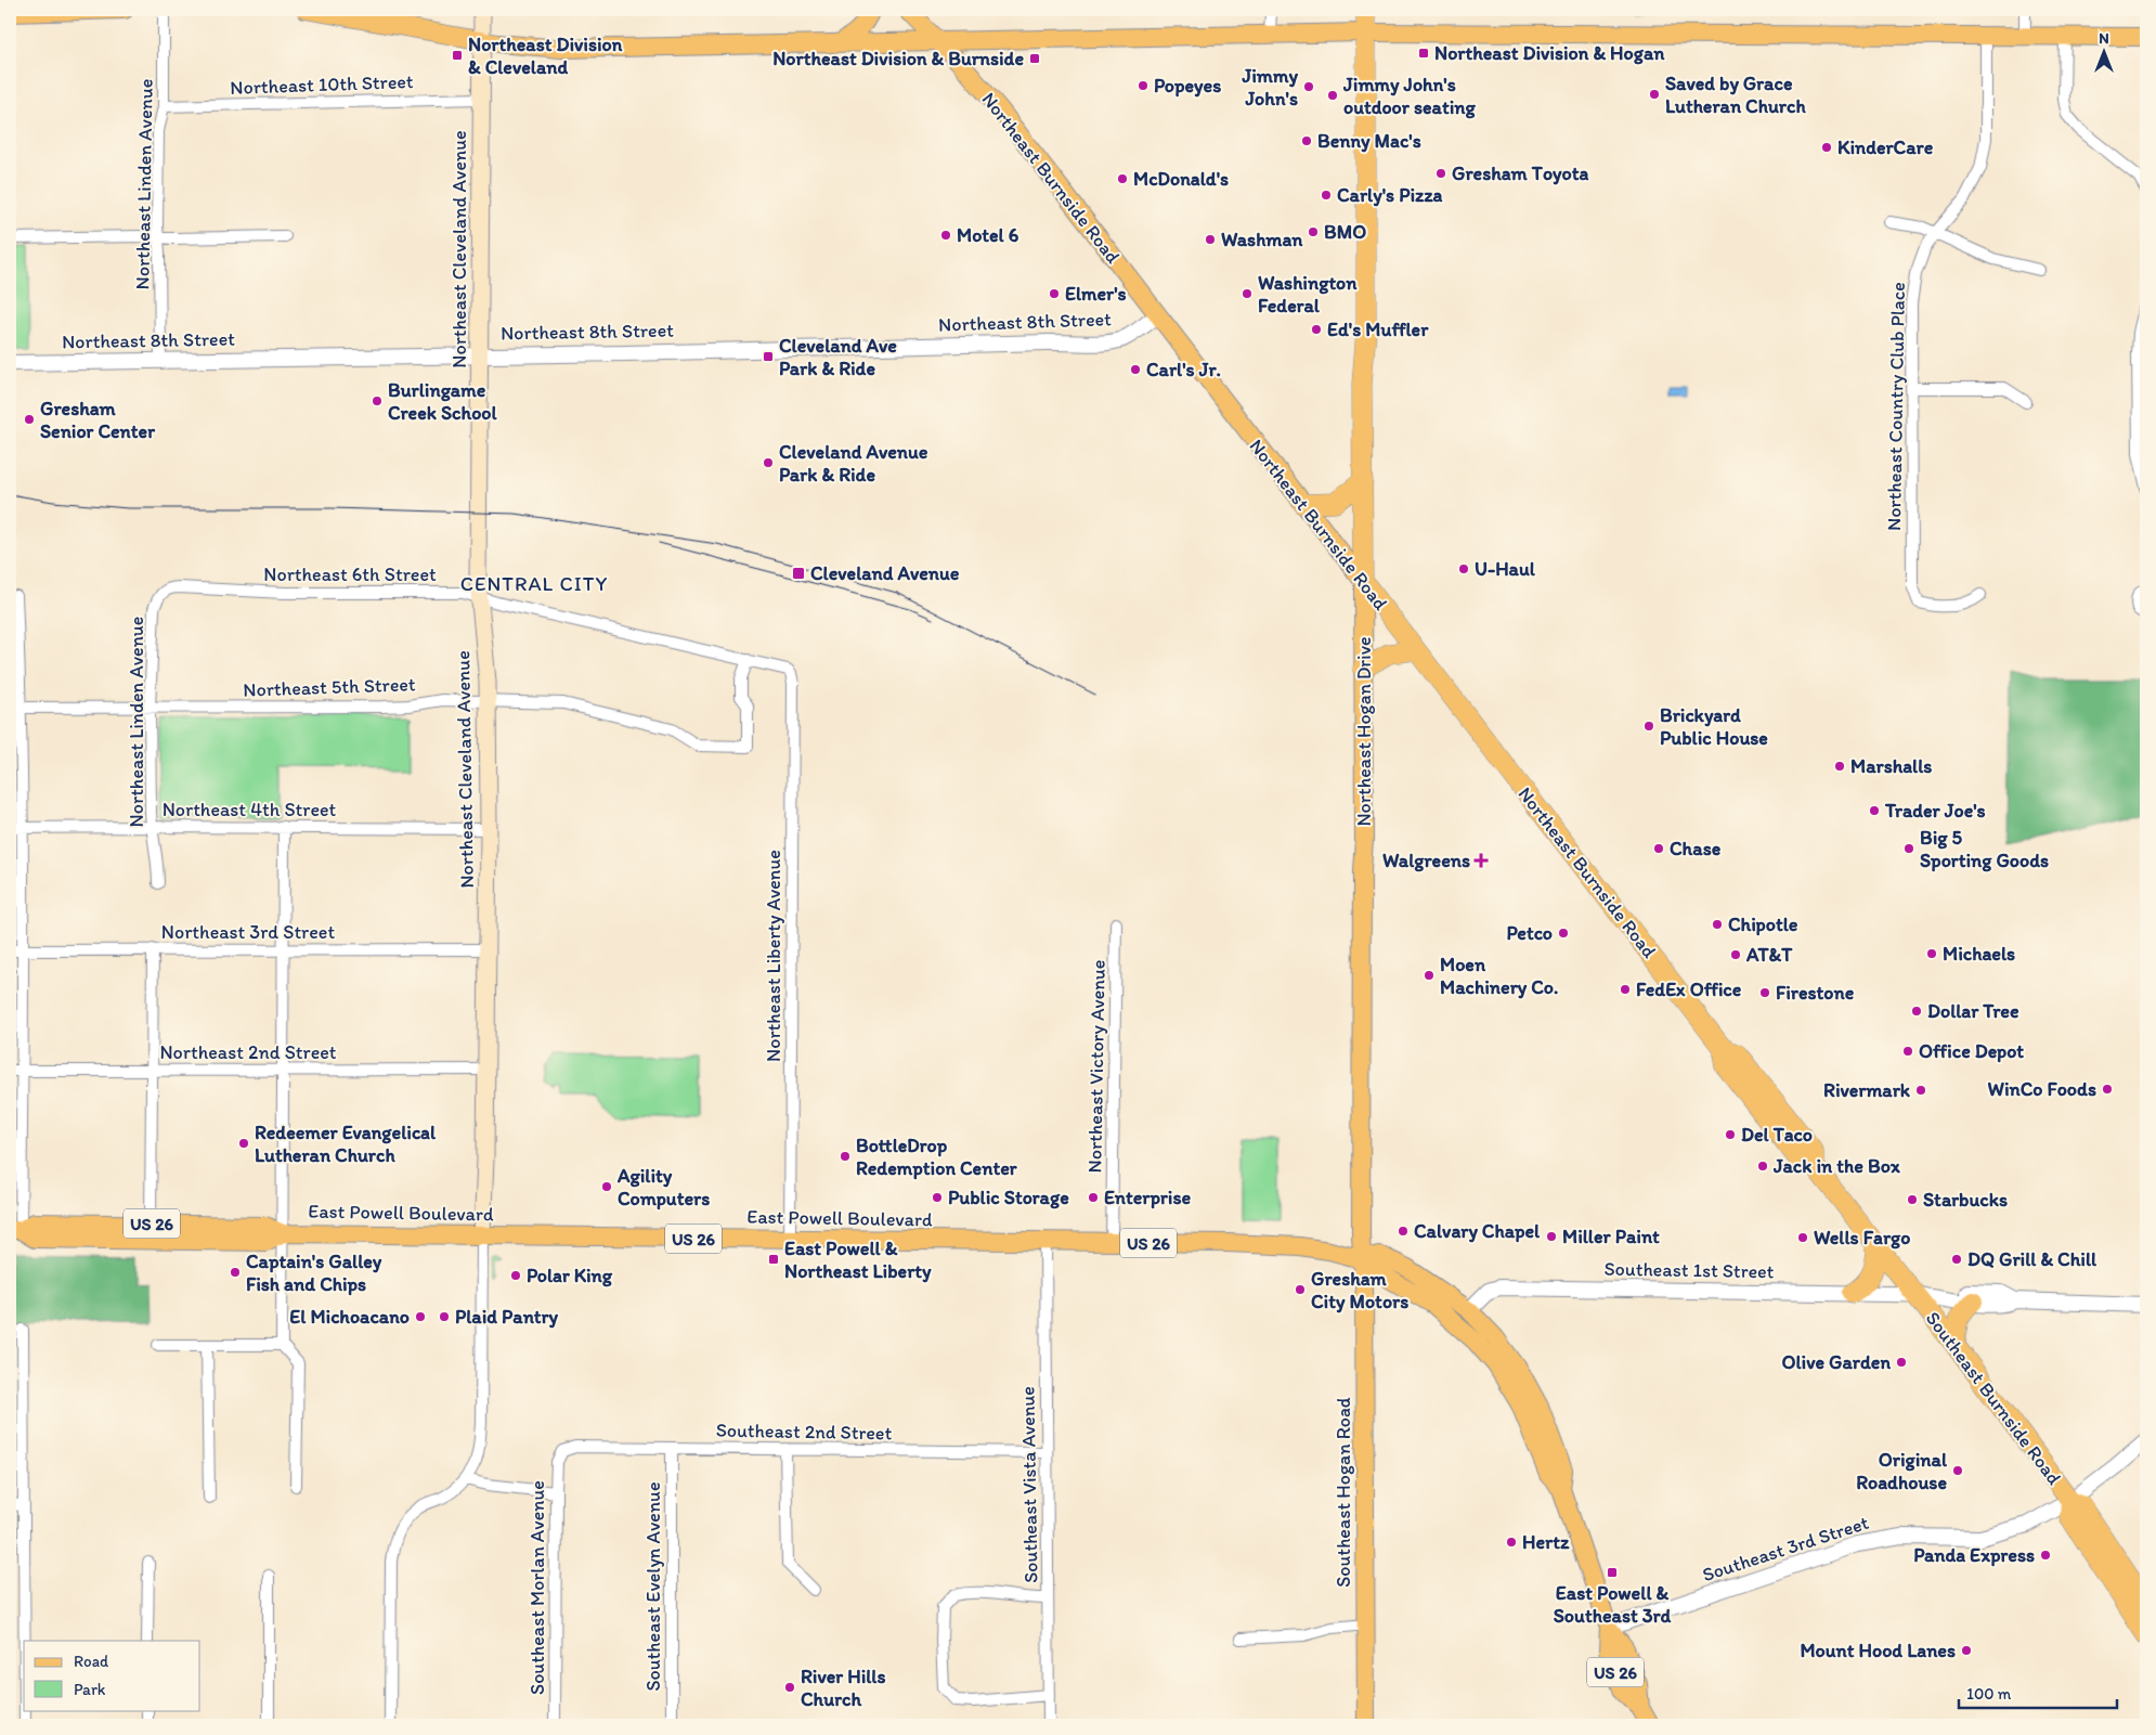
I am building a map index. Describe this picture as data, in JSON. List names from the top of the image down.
{
  "streets": {
    "highway": ["Northeast Burnside Road", "Northeast Hogan Drive", "Southeast Burnside Road"],
    "main road": [
      "Northeast Cleveland Avenue",
      "East Powell Boulevard",
      "US 26",
      "Southeast Hogan Road"
    ],
    "street": [
      "Northeast 10th Street",
      "Northeast Linden Avenue",
      "Northeast 8th Street",
      "Northeast Country Club Place",
      "Northeast 6th Street",
      "Northeast 5th Street",
      "Northeast 4th Street",
      "Northeast 3rd Street",
      "Northeast Liberty Avenue",
      "Northeast 2nd Street",
      "Northeast Victory Avenue",
      "Southeast 1st Street",
      "Southeast 2nd Street",
      "Southeast Vista Avenue",
      "Southeast 3rd Street",
      "Southeast Evelyn Avenue",
      "Southeast Morlan Avenue"
    ]
  },
  "crossings": [
    ["Northeast 10th Street", "Northeast Linden Avenue"],
    ["Northeast 10th Street", "Northeast Cleveland Avenue"],
    ["Northeast Burnside Road", "Northeast 8th Street"],
    ["Northeast Burnside Road", "Northeast Hogan Drive"],
    ["Northeast Burnside Road", "Southeast 1st Street"],
    ["Northeast Burnside Road", "Southeast Burnside Road"],
    ["Northeast Linden Avenue", "Northeast 8th Street"],
    ["Northeast Linden Avenue", "Northeast 6th Street"],
    ["Northeast Linden Avenue", "Northeast 5th Street"],
    ["Northeast Linden Avenue", "Northeast 4th Street"],
    ["Northeast Cleveland Avenue", "Northeast 8th Street"],
    ["Northeast Cleveland Avenue", "Northeast 6th Street"],
    ["Northeast Cleveland Avenue", "Northeast 5th Street"],
    ["Northeast Cleveland Avenue", "Northeast 4th Street"],
    ["Northeast Cleveland Avenue", "Northeast 3rd Street"],
    ["Northeast Cleveland Avenue", "Northeast 2nd Street"],
    ["Northeast Cleveland Avenue", "East Powell Boulevard"],
    ["Northeast 6th Street", "Northeast 5th Street"],
    ["Northeast 6th Street", "Northeast Liberty Avenue"],
    ["Northeast Hogan Drive", "East Powell Boulevard"],
    ["Northeast Hogan Drive", "Southeast Hogan Road"],
    ["Northeast Liberty Avenue", "East Powell Boulevard"],
    ["Northeast Victory Avenue", "East Powell Boulevard"],
    ["East Powell Boulevard", "Southeast 1st Street"],
    ["East Powell Boulevard", "Southeast Vista Avenue"],
    ["East Powell Boulevard", "Southeast Hogan Road"],
    ["East Powell Boulevard", "Southeast 3rd Street"],
    ["Southeast 1st Street", "Southeast Burnside Road"],
    ["Southeast Burnside Road", "Southeast 3rd Street"],
    ["Southeast 2nd Street", "Southeast Vista Avenue"],
    ["Southeast 2nd Street", "Southeast Evelyn Avenue"],
    ["Southeast 2nd Street", "Southeast Morlan Avenue"]
  ],
  "districts": ["CENTRAL CITY"],
  "places": {
    "transit": [
      "Northeast Division & Hogan",
      "Northeast Division & Cleveland",
      "Northeast Division & Burnside",
      "Cleveland Ave Park & Ride",
      "Cleveland Avenue",
      "East Powell & Northeast Liberty",
      "East Powell & Southeast 3rd"
    ],
    "other": [
      "Popeyes",
      "Jimmy John's",
      "Saved by Grace Lutheran Church",
      "Jimmy John's outdoor seating",
      "Benny Mac's",
      "KinderCare",
      "Gresham Toyota",
      "McDonald's",
      "Carly's Pizza",
      "BMO",
      "Motel 6",
      "Washman",
      "Elmer's",
      "Washington Federal",
      "Ed's Muffler",
      "Carl's Jr.",
      "Burlingame Creek School",
      "Gresham Senior Center",
      "Cleveland Avenue Park & Ride",
      "U-Haul",
      "Brickyard Public House",
      "Marshalls",
      "Trader Joe's",
      "Chase",
      "Big 5 Sporting Goods",
      "Chipotle",
      "Petco",
      "Michaels",
      "AT&T",
      "Moen Machinery Co.",
      "FedEx Office",
      "Firestone",
      "Dollar Tree",
      "Office Depot",
      "WinCo Foods",
      "Rivermark",
      "Del Taco",
      "Redeemer Evangelical Lutheran Church",
      "BottleDrop Redemption Center",
      "Jack in the Box",
      "Agility Computers",
      "Public Storage",
      "Enterprise",
      "Starbucks",
      "Calvary Chapel",
      "Miller Paint",
      "Wells Fargo",
      "DQ Grill & Chill",
      "Captain's Galley Fish and Chips",
      "Polar King",
      "Gresham City Motors",
      "El Michoacano",
      "Plaid Pantry",
      "Olive Garden",
      "Original Roadhouse",
      "Hertz",
      "Panda Express",
      "Mount Hood Lanes",
      "River Hills Church"
    ],
    "health": ["Walgreens"]
  },
  "legend": ["Road", "Park"],
  "scale_bar": "100 m",
  "north": "top"
}
